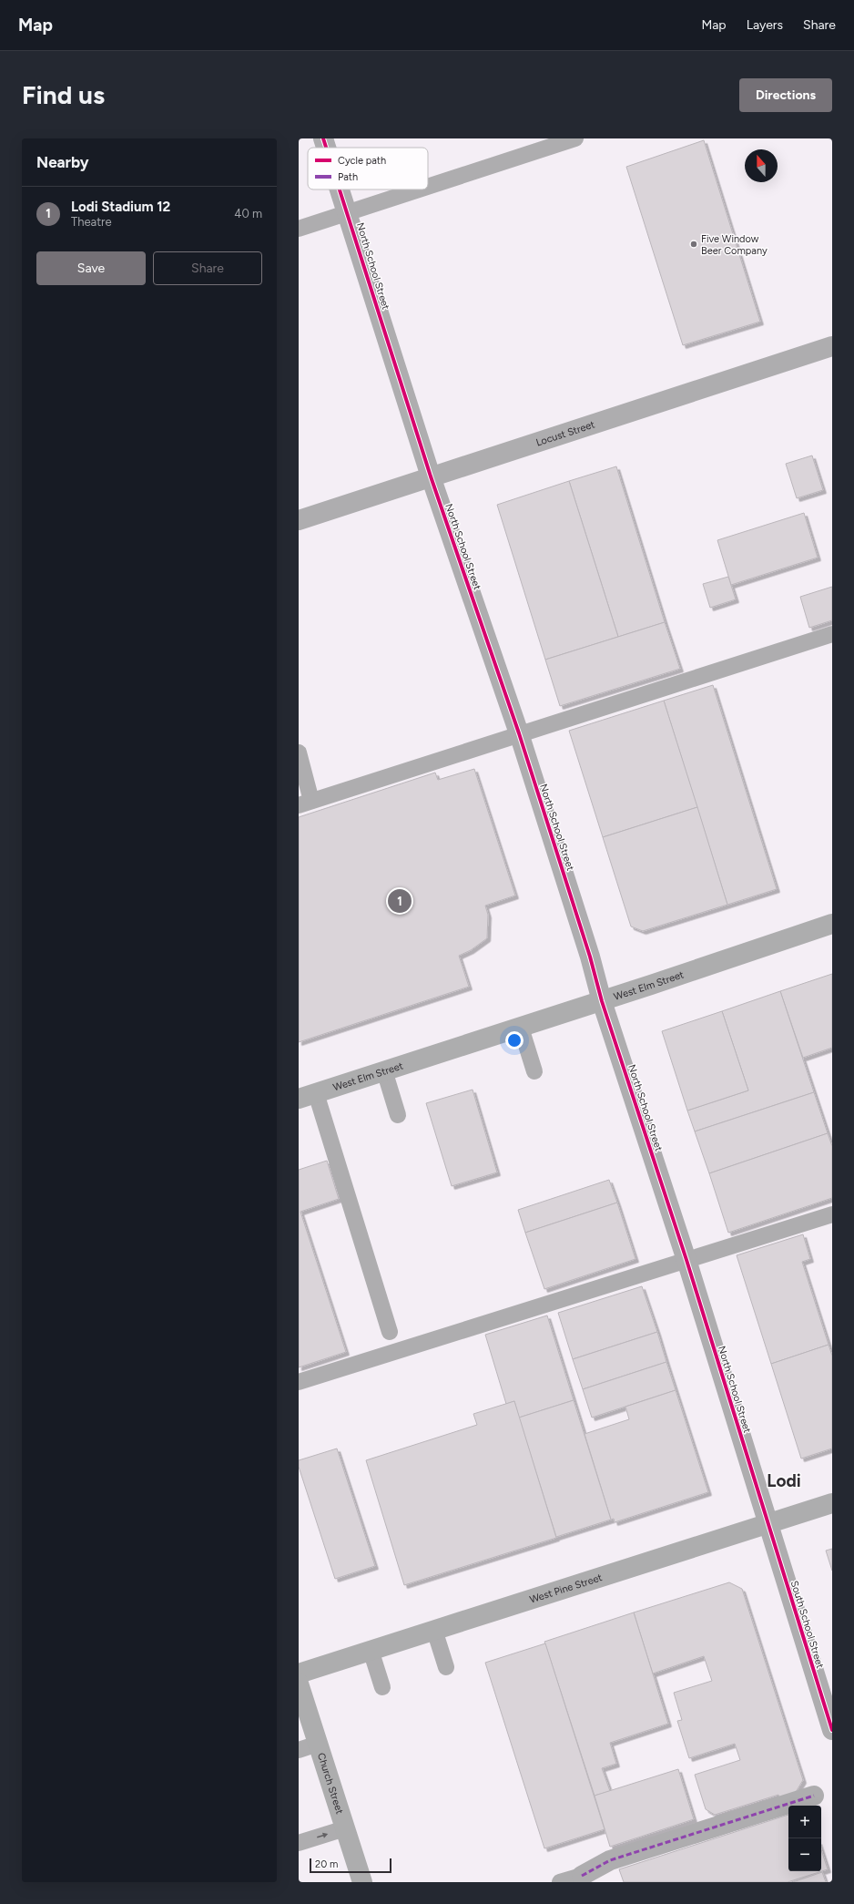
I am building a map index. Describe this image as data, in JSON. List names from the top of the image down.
{
  "streets": {
    "street": [
      "North School Street",
      "Locust Street",
      "West Elm Street",
      "West Pine Street",
      "South School Street",
      "Church Street"
    ]
  },
  "crossings": [
    ["North School Street", "Locust Street"],
    ["North School Street", "West Elm Street"],
    ["North School Street", "West Pine Street"],
    ["North School Street", "South School Street"],
    ["West Pine Street", "South School Street"]
  ],
  "districts": ["Lodi"],
  "places": ["Five Window Beer Company"],
  "legend": ["Cycle path", "Path"],
  "scale_bar": "20 m",
  "north": "top",
  "page": {
    "header": "Map",
    "nav": ["Map", "Layers", "Share"],
    "buttons": [
      "Directions",
      ["Save", "Share"]
    ],
    "title": "Find us",
    "heading": "Nearby",
    "list": [
      {
        "mark": "1",
        "name": "Lodi Stadium 12",
        "note": "Theatre",
        "value": "40 m"
      }
    ],
    "pins": "1",
    "map_buttons": ["+", "−"],
    "scale": "20 m"
  }
}
